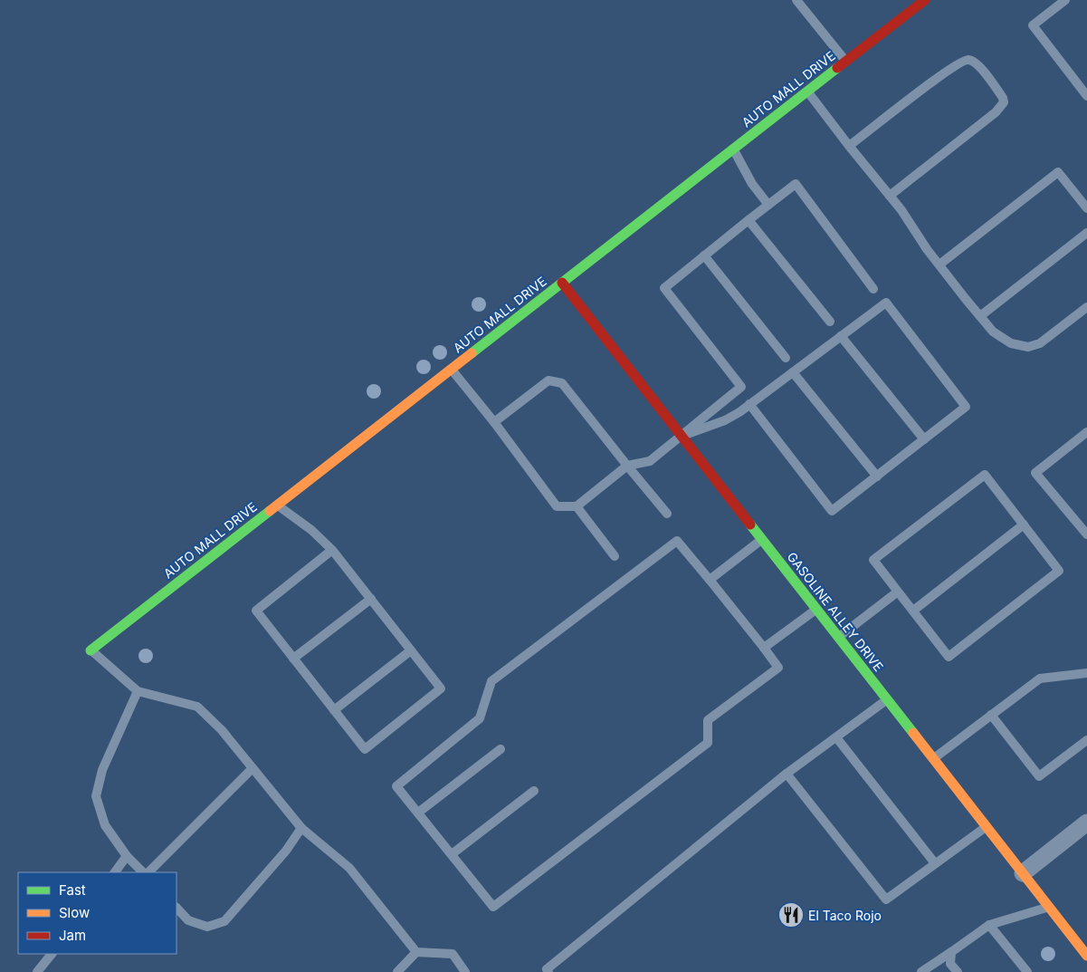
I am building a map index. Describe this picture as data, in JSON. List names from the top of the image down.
{
  "streets": {
    "street": ["AUTO MALL DRIVE", "GASOLINE ALLEY DRIVE"]
  },
  "crossings": [
    ["AUTO MALL DRIVE", "GASOLINE ALLEY DRIVE"]
  ],
  "places": {
    "restaurant": ["El Taco Rojo"]
  },
  "legend": ["Fast", "Slow", "Jam"]
}
